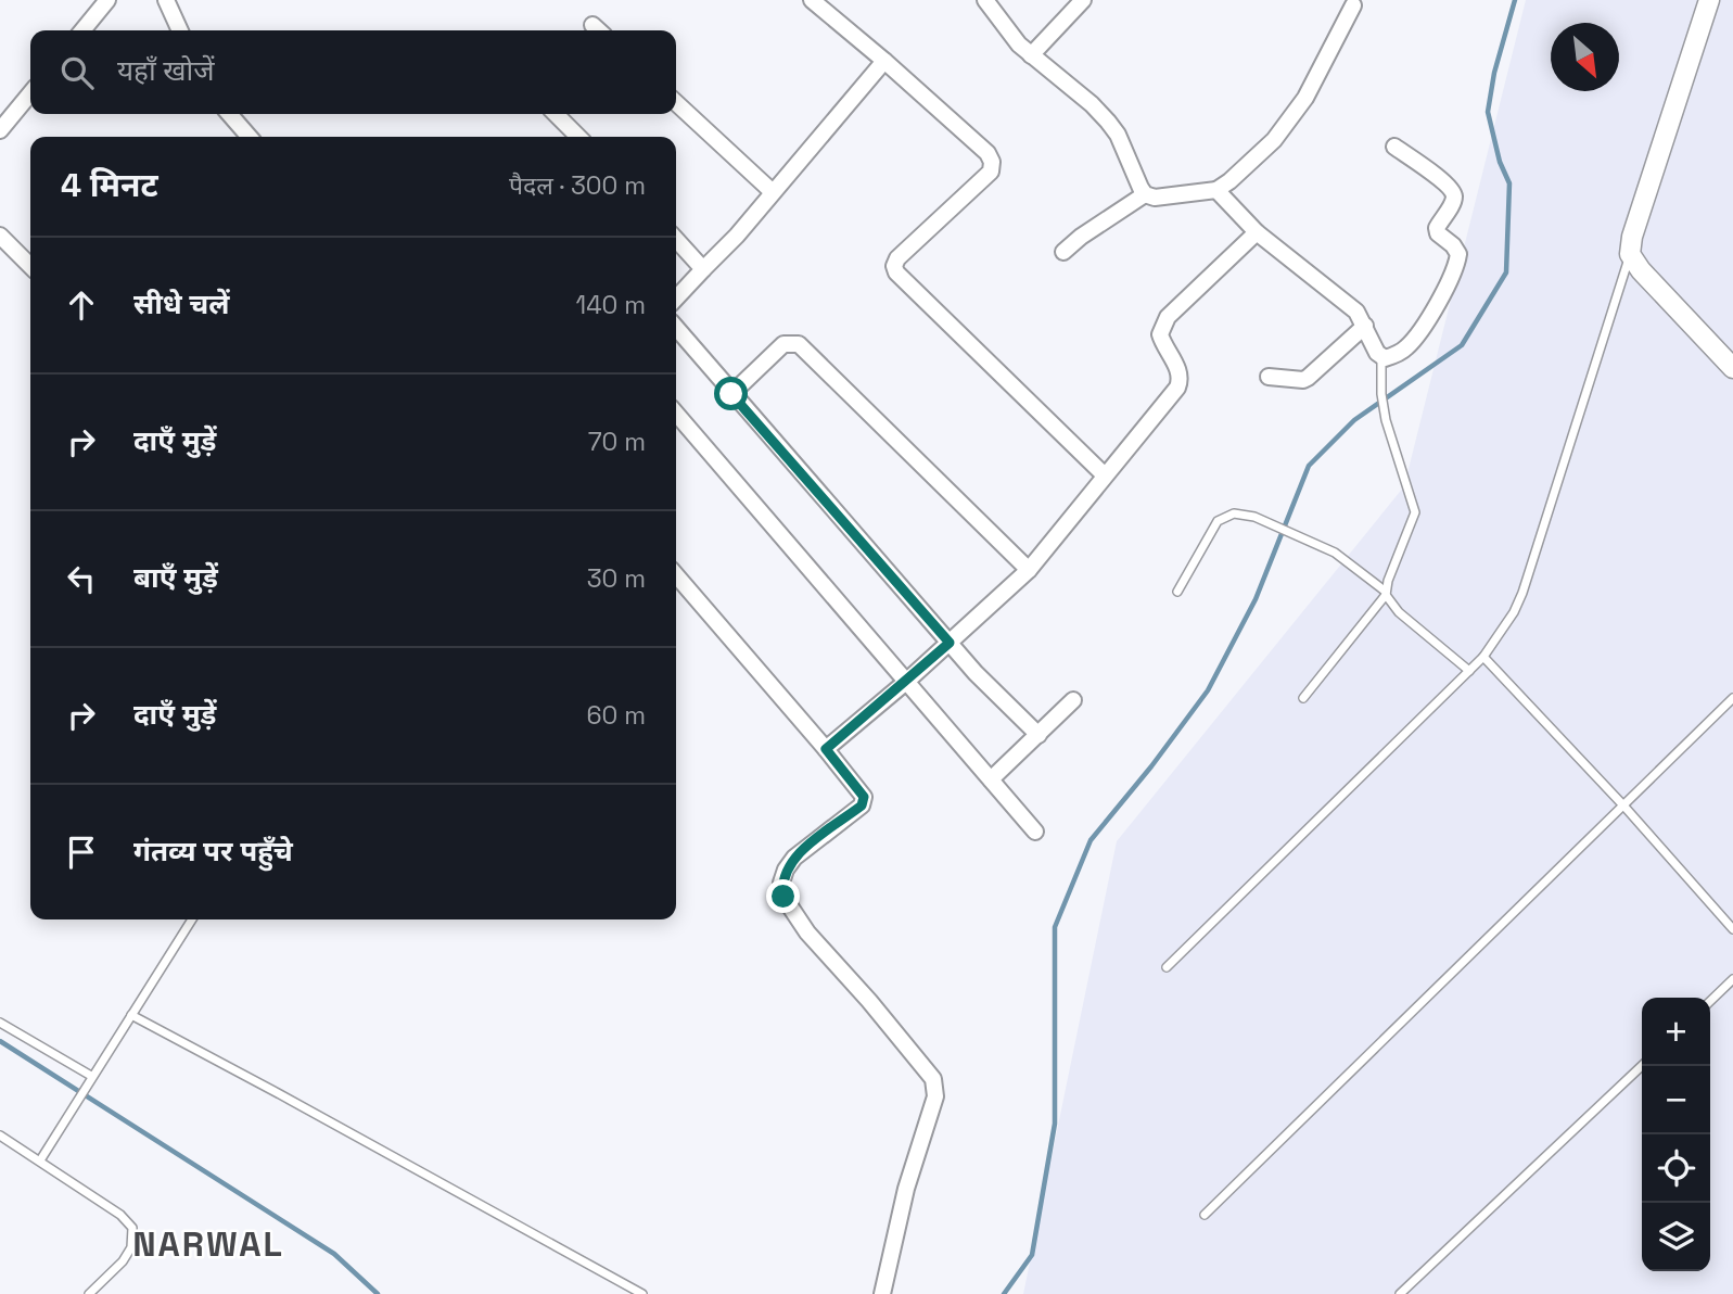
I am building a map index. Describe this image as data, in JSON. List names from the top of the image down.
{
  "districts": ["NARWAL"],
  "north": "bottom right",
  "page": {
    "search": "यहाँ खोजें",
    "heading": ["4 मिनट", "पैदल · 300 m"],
    "list": [
      ["सीधे चलें", "140 m"],
      ["दाएँ मुड़ें", "70 m"],
      ["बाएँ मुड़ें", "30 m"],
      ["दाएँ मुड़ें", "60 m"],
      "गंतव्य पर पहुँचे"
    ],
    "map_buttons": ["+", "−"]
  }
}
